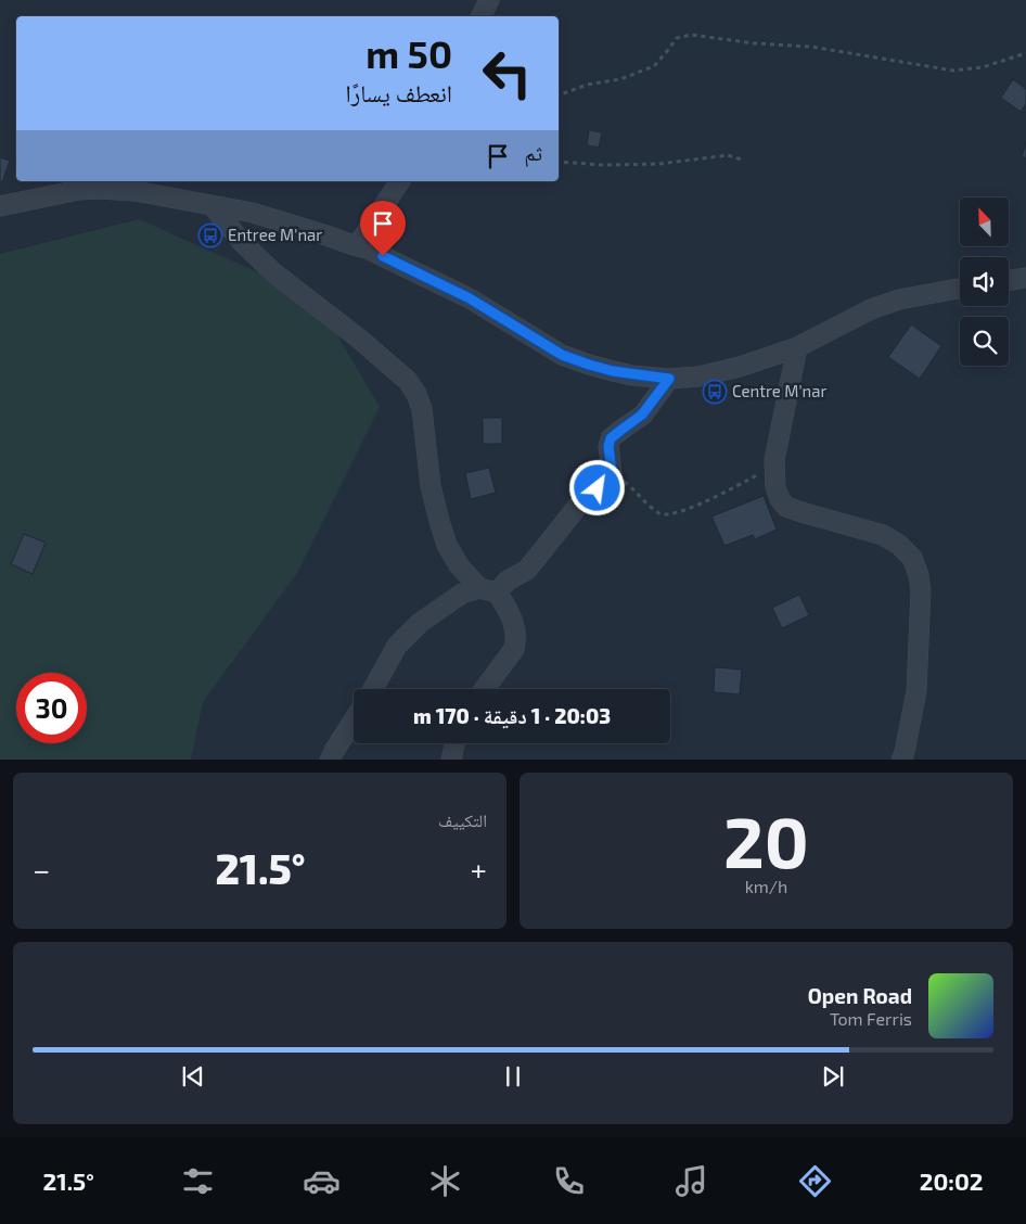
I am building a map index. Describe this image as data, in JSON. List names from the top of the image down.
{
  "places": {
    "bus stop": ["Entree M'nar", "Centre M'nar"]
  },
  "north": "top left",
  "page": {
    "turn": ["50 m", "انعطف يسارًا"],
    "then": "ثم",
    "limit": "30",
    "trip": "20:03 · 1 دقيقة · 170 m",
    "tile": [
      ["20", "km/h"],
      "التكييف"
    ],
    "heat": ["−", "21.5°", "+"],
    "song": ["Open Road", "Tom Ferris"],
    "tabs": ["20:02", "21.5°"]
  }
}
